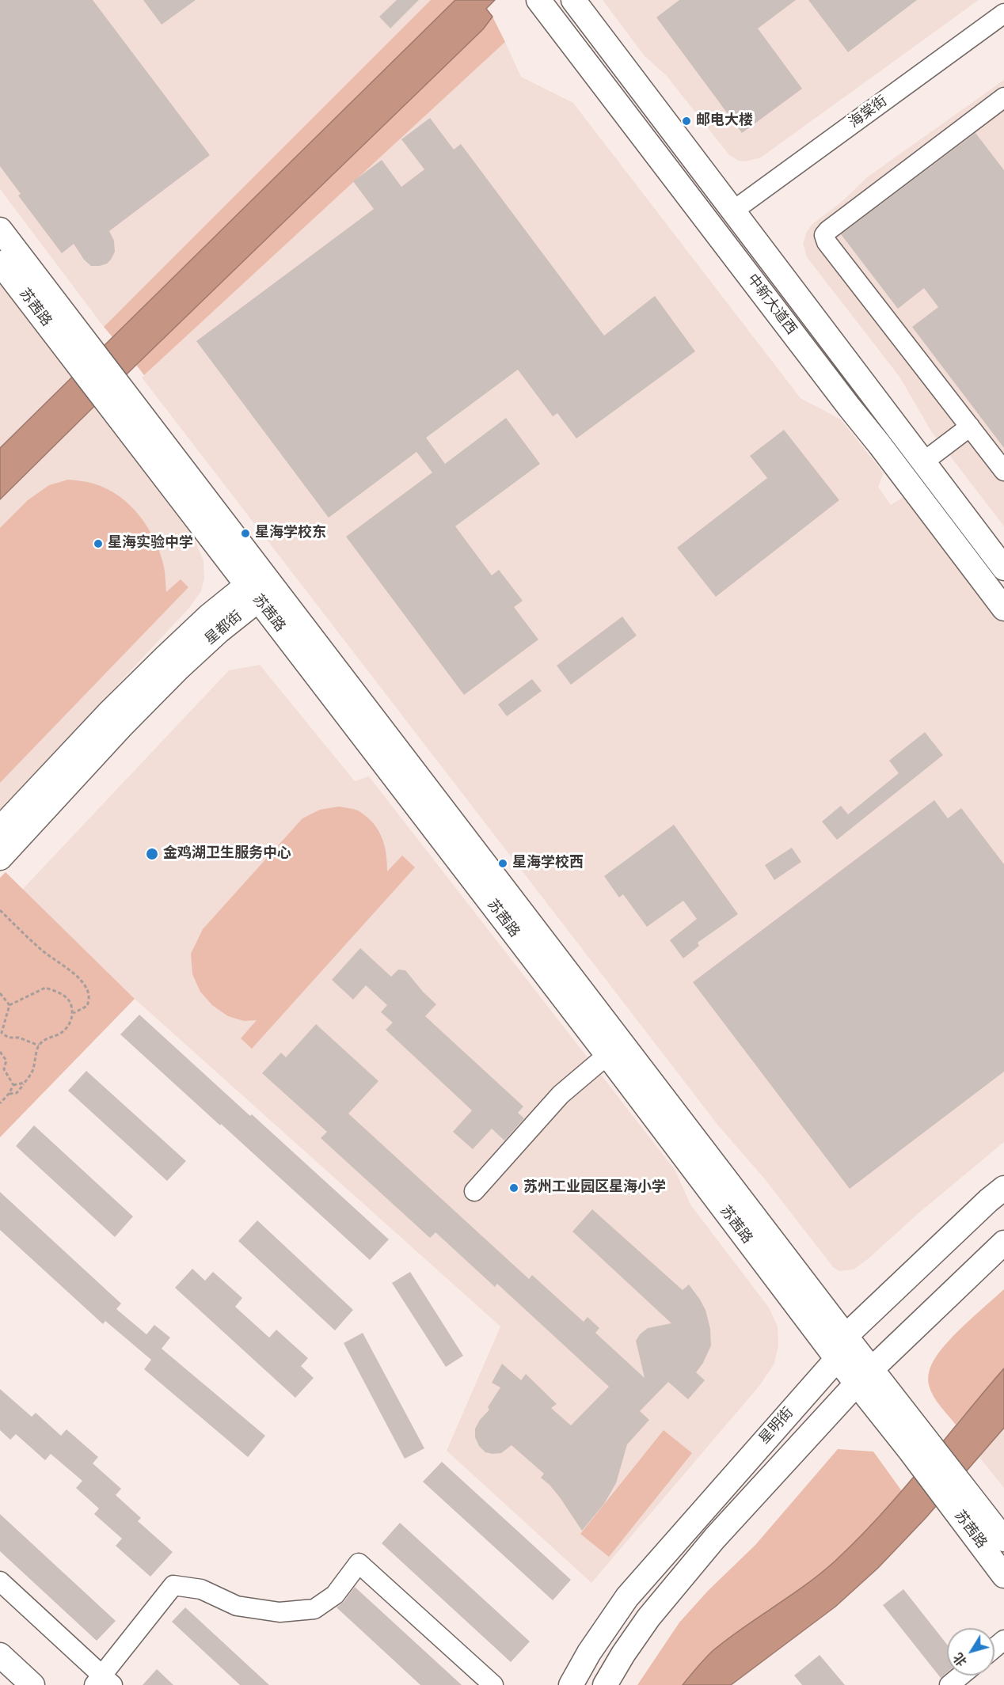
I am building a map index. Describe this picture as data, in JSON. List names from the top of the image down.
{
  "streets": {
    "main road": [
      "中新大道西",
      "苏茜路",
      "星都街",
      "星明街"
    ],
    "street": ["海棠街"]
  },
  "crossings": [
    ["海棠街", "中新大道西"],
    ["苏茜路", "星都街"],
    ["苏茜路", "星明街"]
  ],
  "places": [
    "邮电大楼",
    "星海学校东",
    "星海实验中学",
    "金鸡湖卫生服务中心",
    "星海学校西",
    "苏州工业园区星海小学"
  ],
  "north": "bottom left"
}
